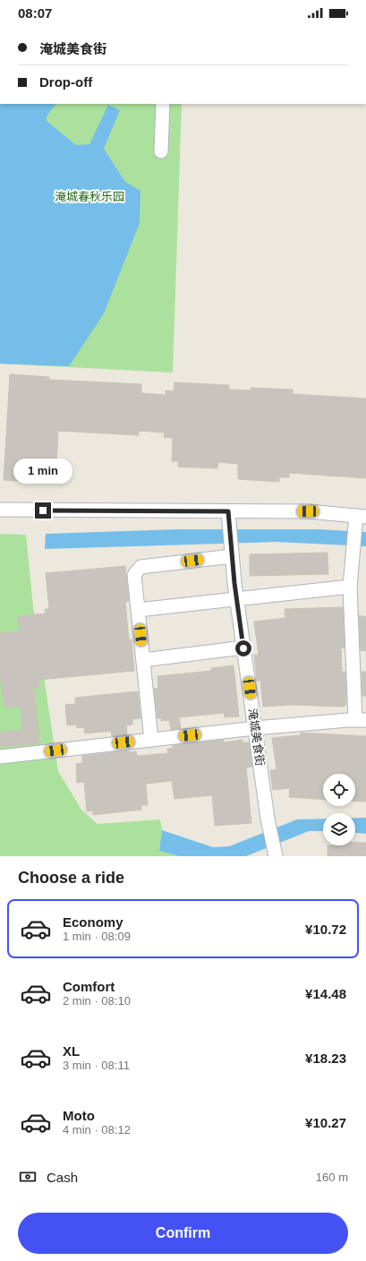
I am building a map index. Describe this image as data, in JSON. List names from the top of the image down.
{
  "streets": {
    "lane": ["淹城美食街"]
  },
  "parks": ["淹城春秋乐园"],
  "page": {
    "status": "08:07",
    "banner": ["淹城美食街", "Drop-off"],
    "bubble": "1 min",
    "heading": "Choose a ride",
    "list": [
      {
        "name": "Economy",
        "note": "1 min · 08:09",
        "value": "¥10.72"
      },
      {
        "name": "Comfort",
        "note": "2 min · 08:10",
        "value": "¥14.48"
      },
      {
        "name": "XL",
        "note": "3 min · 08:11",
        "value": "¥18.23"
      },
      {
        "name": "Moto",
        "note": "4 min · 08:12",
        "value": "¥10.27"
      }
    ],
    "pay": ["Cash", "160 m"],
    "buttons": "Confirm"
  }
}
